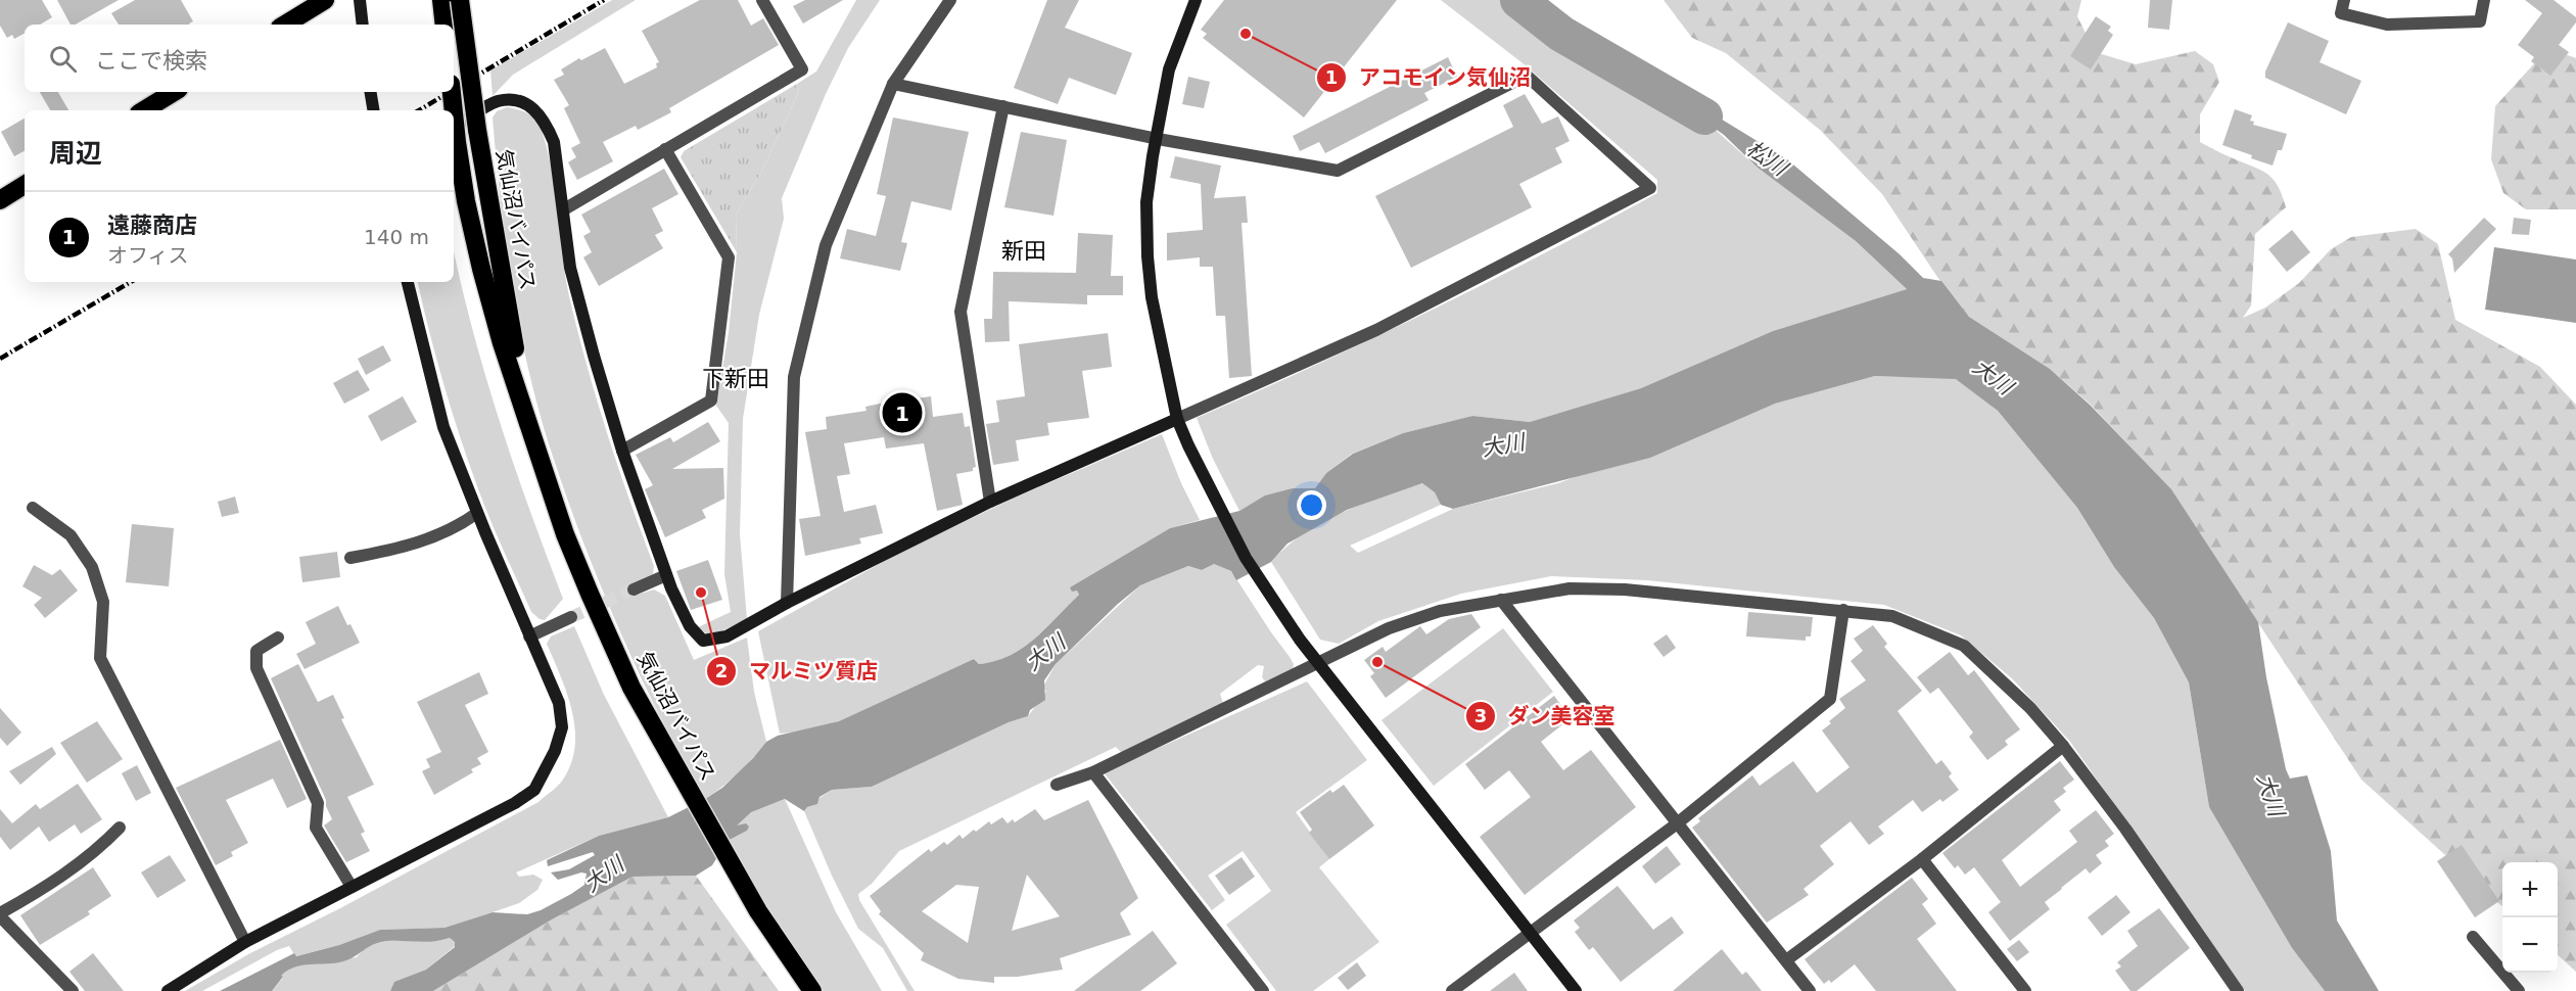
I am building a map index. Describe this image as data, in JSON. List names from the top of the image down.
{
  "streets": {
    "highway": ["気仙沼バイパス"]
  },
  "districts": ["新田", "下新田"],
  "water": ["松川", "大川"],
  "places": ["アコモイン気仙沼", "マルミツ質店", "ダン美容室"],
  "page": {
    "search": "ここで検索",
    "heading": "周辺",
    "list": [
      {
        "mark": "1",
        "name": "遠藤商店",
        "note": "オフィス",
        "value": "140 m"
      }
    ],
    "pins": "1",
    "map_buttons": ["+", "−"]
  }
}
